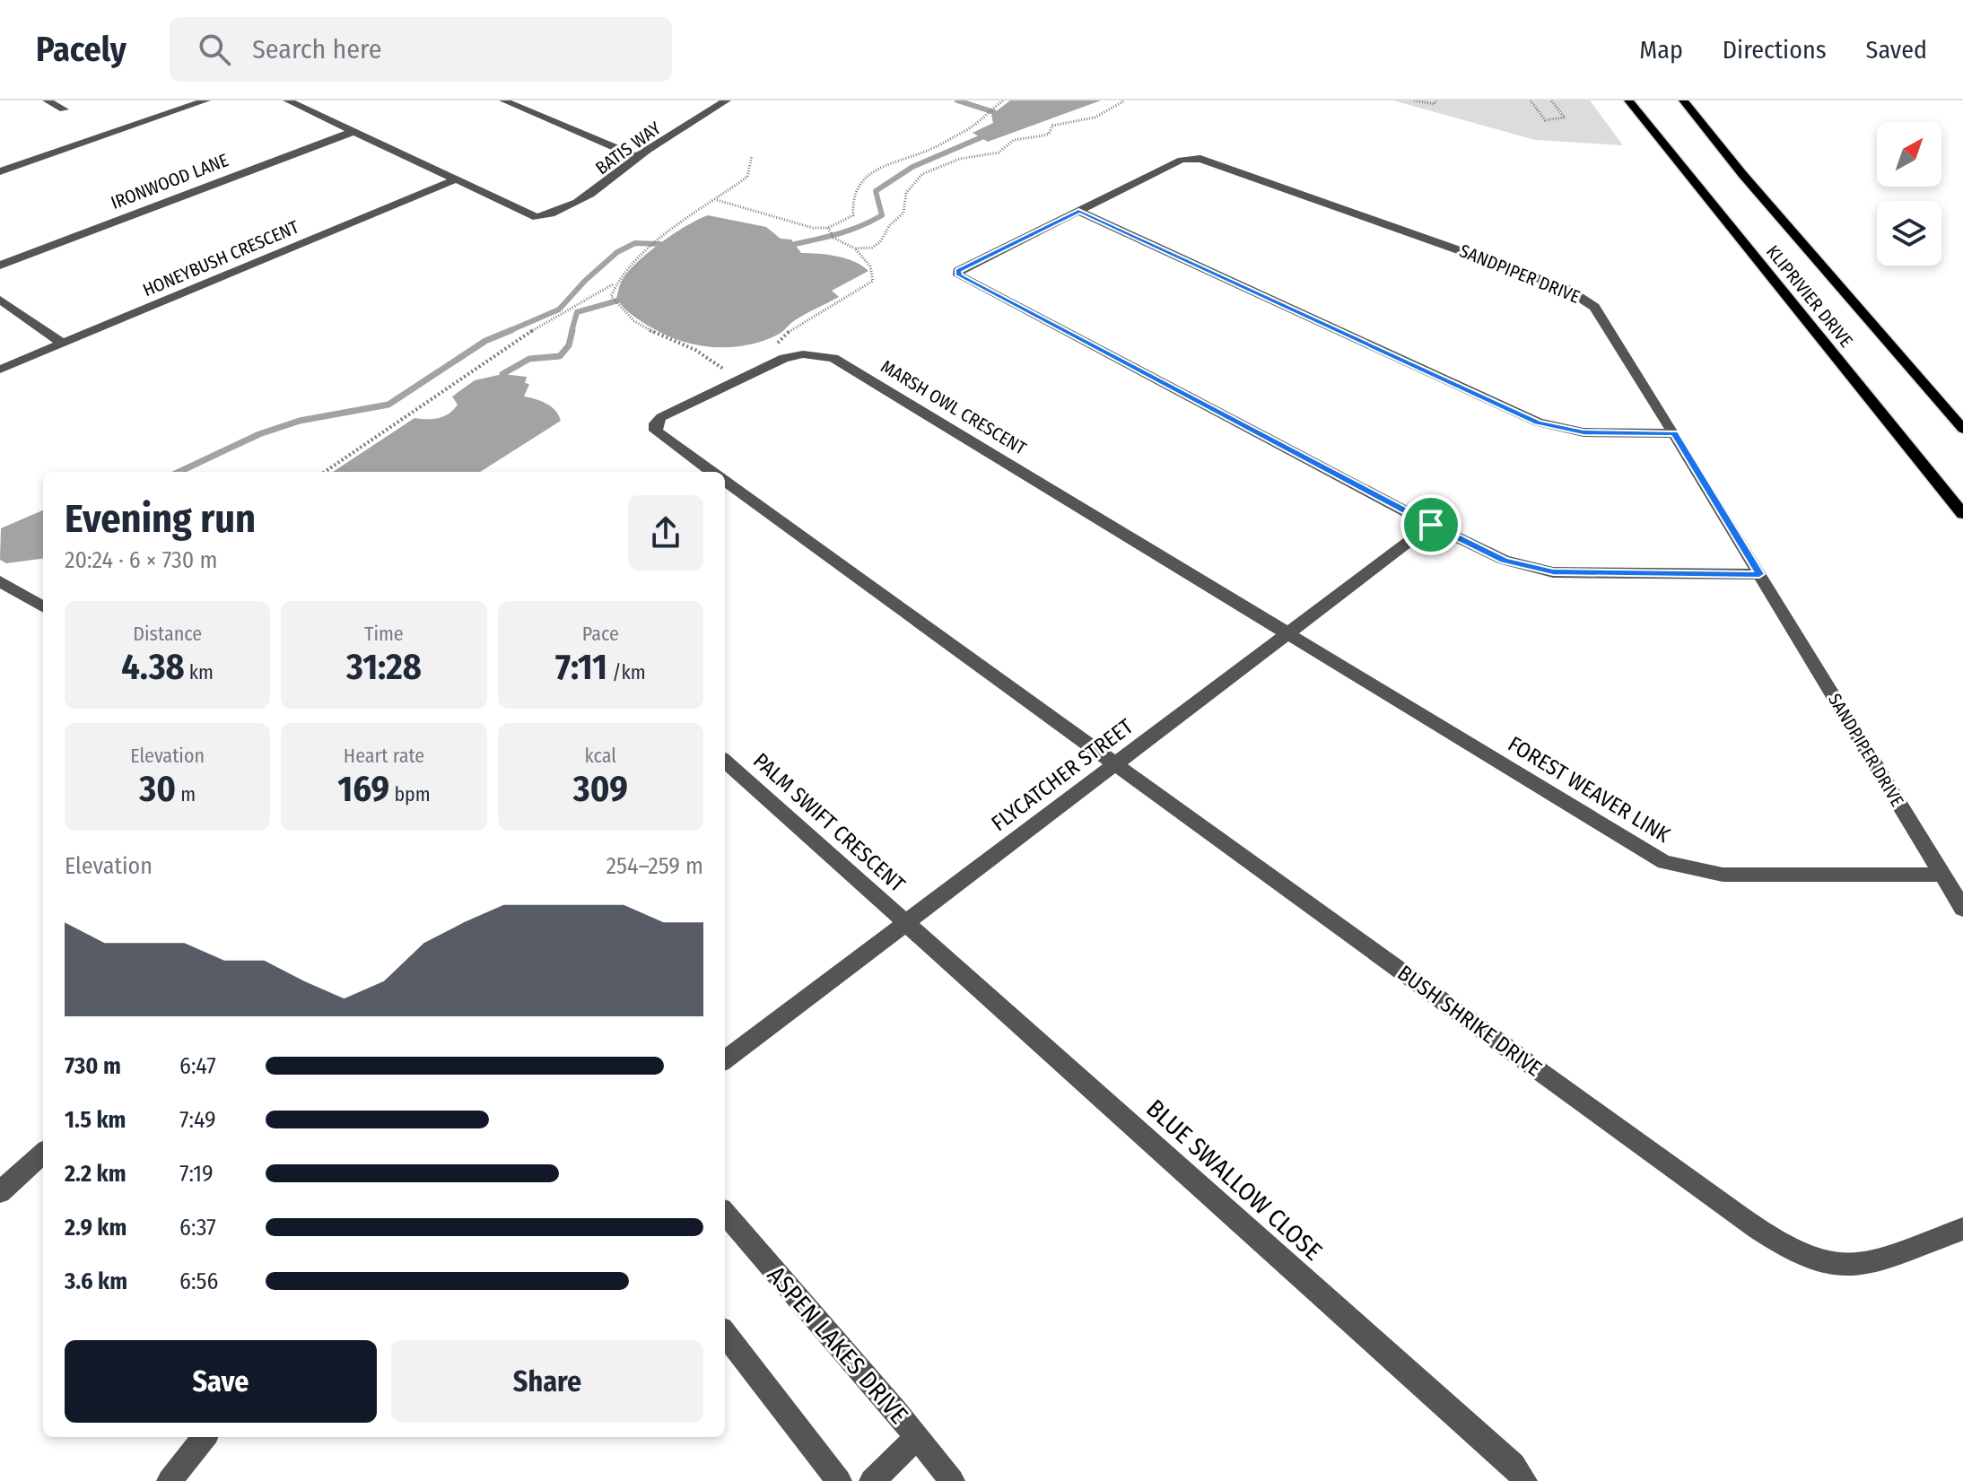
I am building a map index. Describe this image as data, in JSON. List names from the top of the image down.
{
  "streets": {
    "main road": ["KLIPRIVIER DRIVE"],
    "street": [
      "BATIS WAY",
      "IRONWOOD LANE",
      "HONEYBUSH CRESCENT",
      "SANDPIPER DRIVE",
      "MARSH OWL CRESCENT",
      "FLYCATCHER STREET",
      "FOREST WEAVER LINK",
      "PALM SWIFT CRESCENT",
      "BUSH SHRIKE DRIVE",
      "BLUE SWALLOW CLOSE",
      "ASPEN LAKES DRIVE"
    ]
  },
  "crossings": [
    ["BATIS WAY", "HONEYBUSH CRESCENT"],
    ["SANDPIPER DRIVE", "FOREST WEAVER LINK"],
    ["MARSH OWL CRESCENT", "FLYCATCHER STREET"],
    ["MARSH OWL CRESCENT", "FOREST WEAVER LINK"],
    ["FLYCATCHER STREET", "FOREST WEAVER LINK"],
    ["FLYCATCHER STREET", "PALM SWIFT CRESCENT"],
    ["FLYCATCHER STREET", "BUSH SHRIKE DRIVE"],
    ["FLYCATCHER STREET", "BLUE SWALLOW CLOSE"],
    ["PALM SWIFT CRESCENT", "BLUE SWALLOW CLOSE"]
  ],
  "north": "top right",
  "page": {
    "header": "Pacely",
    "search": "Search here",
    "nav": ["Map", "Directions", "Saved"],
    "heading": ["Evening run", "20:24 · 6 × 730 m"],
    "stats": [
      ["Distance", "4.38 km"],
      ["Time", "31:28"],
      ["Pace", "7:11 /km"],
      ["Elevation", "30 m"],
      ["Heart rate", "169 bpm"],
      ["kcal", "309"]
    ],
    "chart": ["Elevation", "254–259 m"],
    "list": [
      {
        "name": "730 m",
        "note": "6:47"
      },
      {
        "name": "1.5 km",
        "note": "7:49"
      },
      {
        "name": "2.2 km",
        "note": "7:19"
      },
      {
        "name": "2.9 km",
        "note": "6:37"
      },
      {
        "name": "3.6 km",
        "note": "6:56"
      }
    ],
    "buttons": ["Save", "Share"]
  }
}
